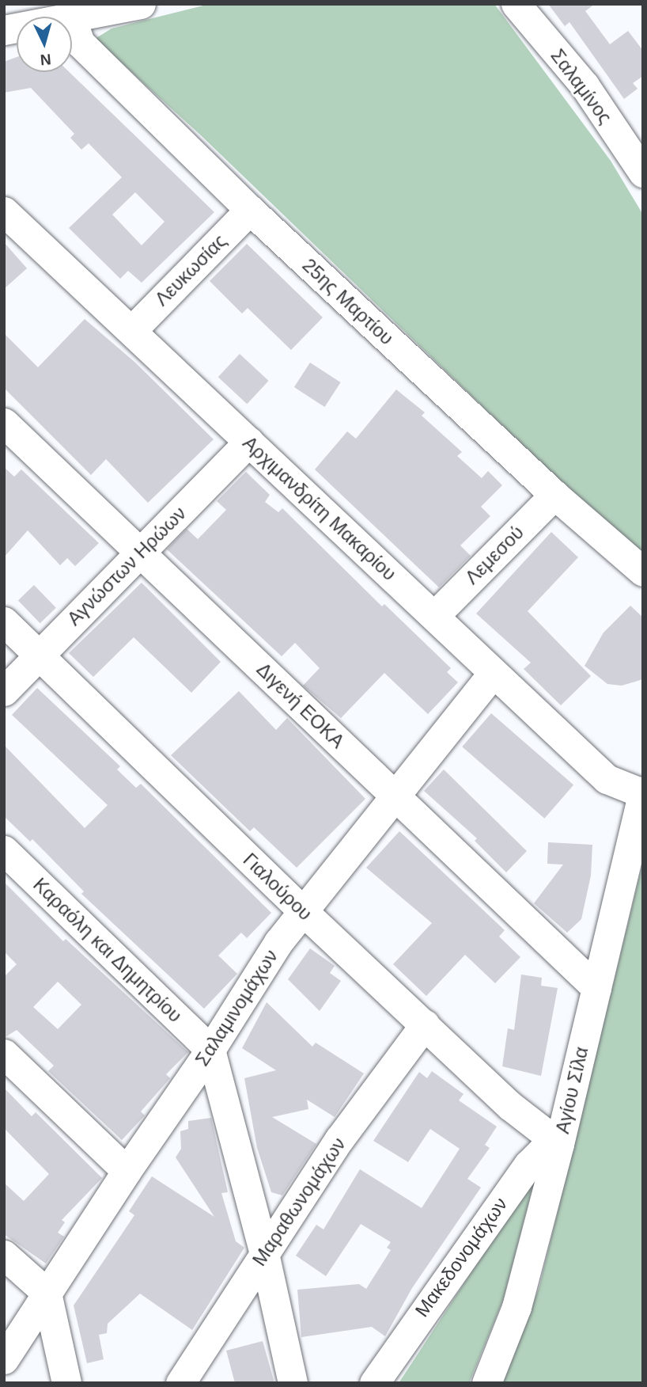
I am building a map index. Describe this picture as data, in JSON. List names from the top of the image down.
{
  "streets": {
    "street": [
      "Σαλαμίνος",
      "Λευκωσίας",
      "25ης Μαρτίου",
      "Αρχιμανδρίτη Μακαρίου",
      "Λεμεσού",
      "Αγνώστων Ηρώων",
      "Διγενή ΕΟΚΑ",
      "Γιαλούρου",
      "Καραόλη και Δημητρίου",
      "Σαλαμινομάχων",
      "Αγίου Σίλα",
      "Μαραθωνομάχων",
      "Μακεδονομάχων"
    ]
  },
  "crossings": [
    ["Λευκωσίας", "25ης Μαρτίου"],
    ["Λευκωσίας", "Αρχιμανδρίτη Μακαρίου"],
    ["25ης Μαρτίου", "Λεμεσού"],
    ["Αρχιμανδρίτη Μακαρίου", "Λεμεσού"],
    ["Αρχιμανδρίτη Μακαρίου", "Αγνώστων Ηρώων"],
    ["Αρχιμανδρίτη Μακαρίου", "Σαλαμινομάχων"],
    ["Αρχιμανδρίτη Μακαρίου", "Αγίου Σίλα"],
    ["Αγνώστων Ηρώων", "Διγενή ΕΟΚΑ"],
    ["Αγνώστων Ηρώων", "Γιαλούρου"],
    ["Διγενή ΕΟΚΑ", "Σαλαμινομάχων"],
    ["Διγενή ΕΟΚΑ", "Αγίου Σίλα"],
    ["Γιαλούρου", "Σαλαμινομάχων"],
    ["Γιαλούρου", "Αγίου Σίλα"],
    ["Γιαλούρου", "Μαραθωνομάχων"],
    ["Γιαλούρου", "Μακεδονομάχων"],
    ["Καραόλη και Δημητρίου", "Σαλαμινομάχων"],
    ["Αγίου Σίλα", "Μακεδονομάχων"]
  ],
  "north": "bottom"
}
